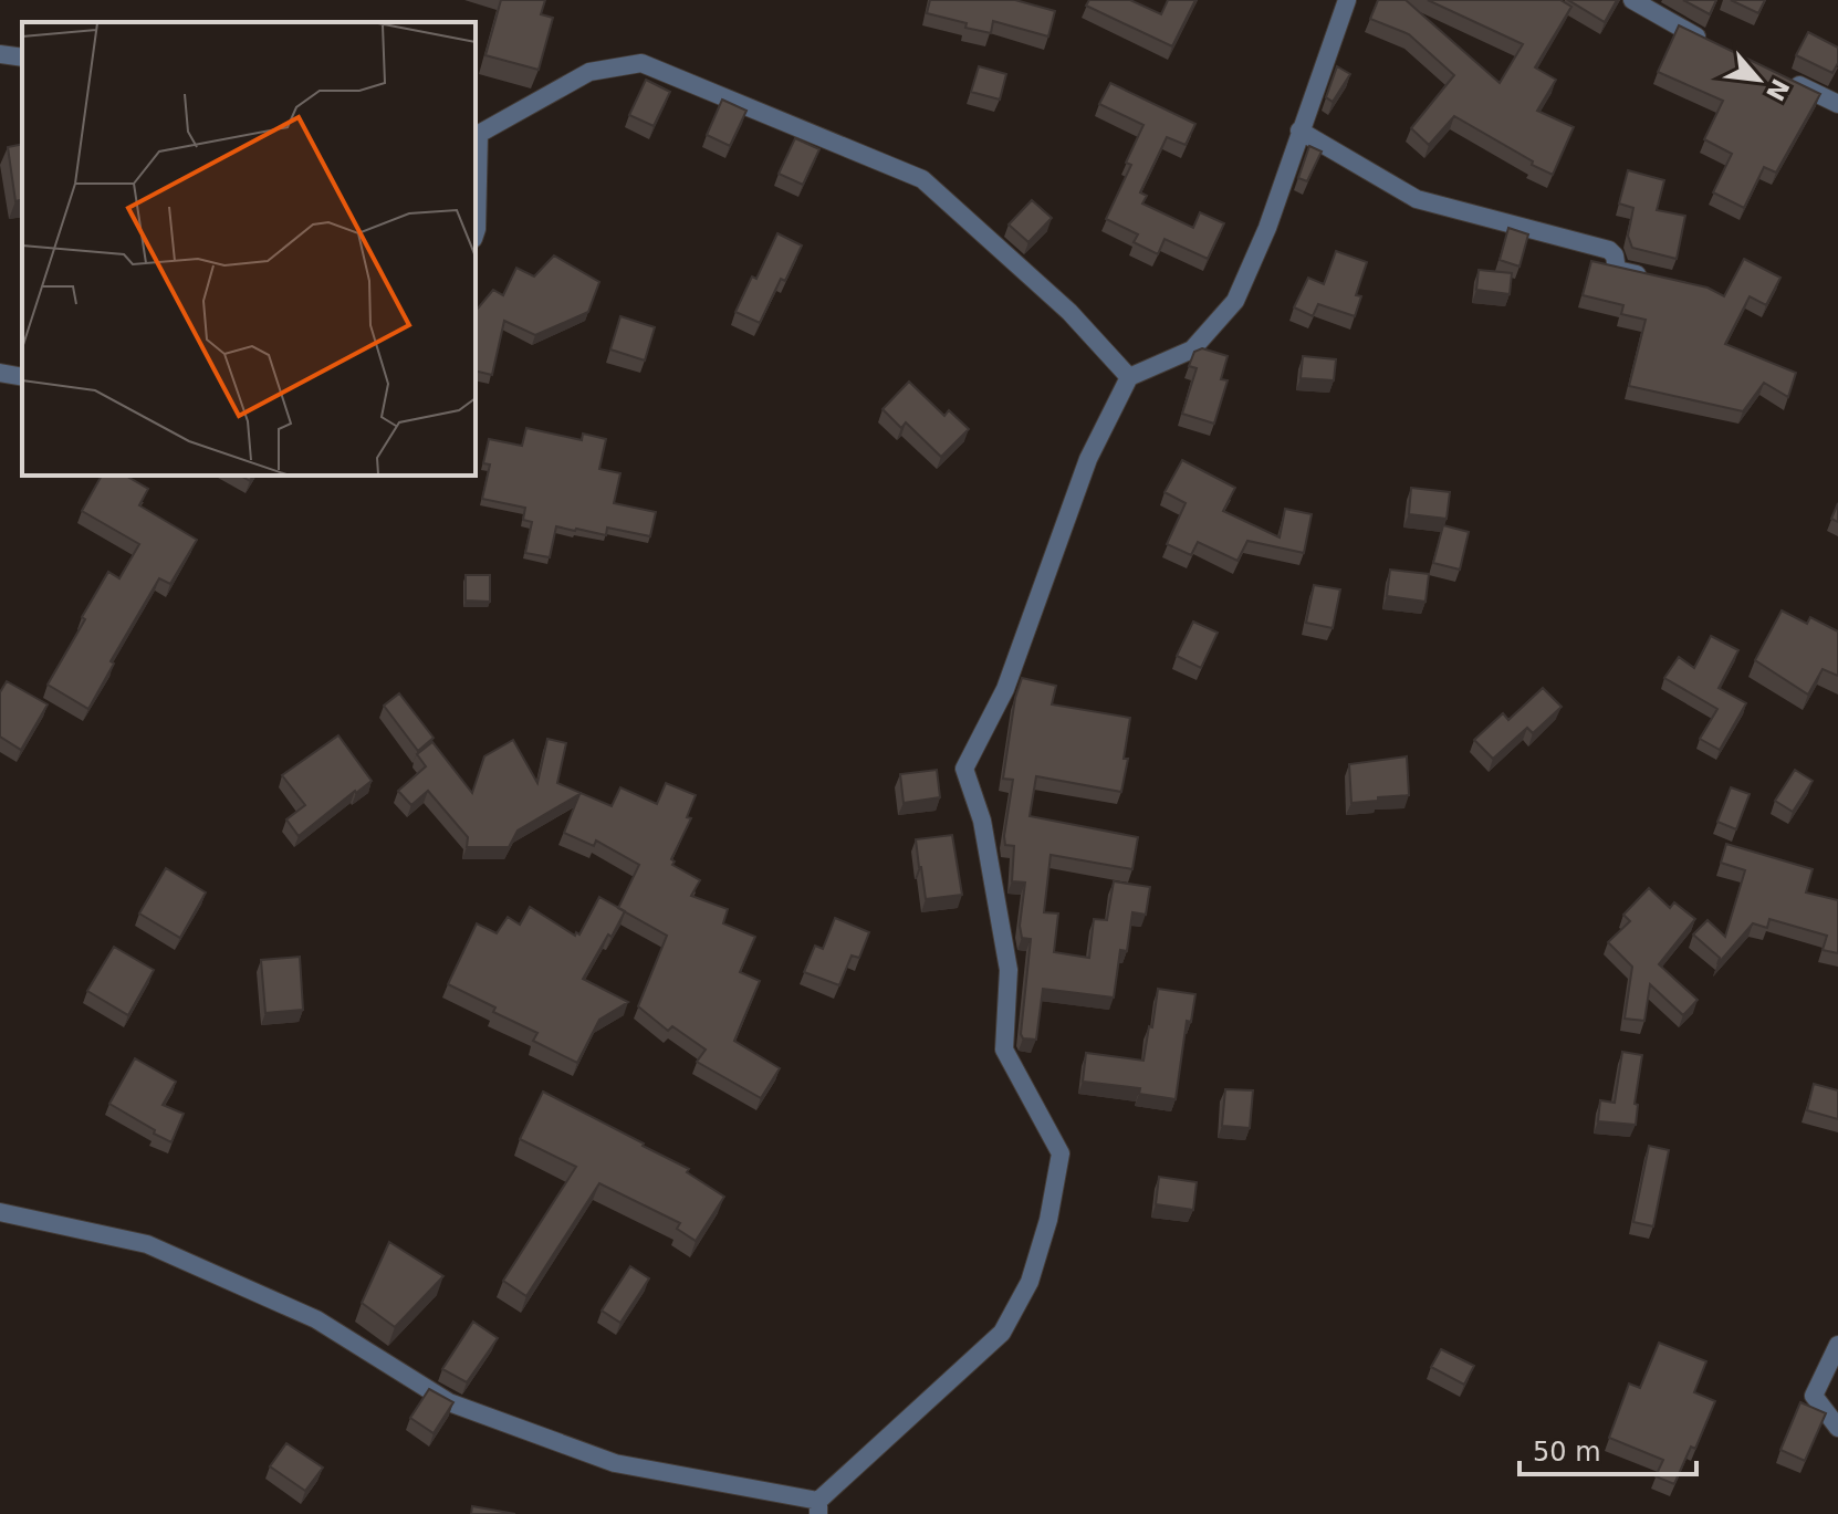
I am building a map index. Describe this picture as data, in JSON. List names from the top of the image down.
{
  "scale_bar": "50 m",
  "north": "bottom right"
}
